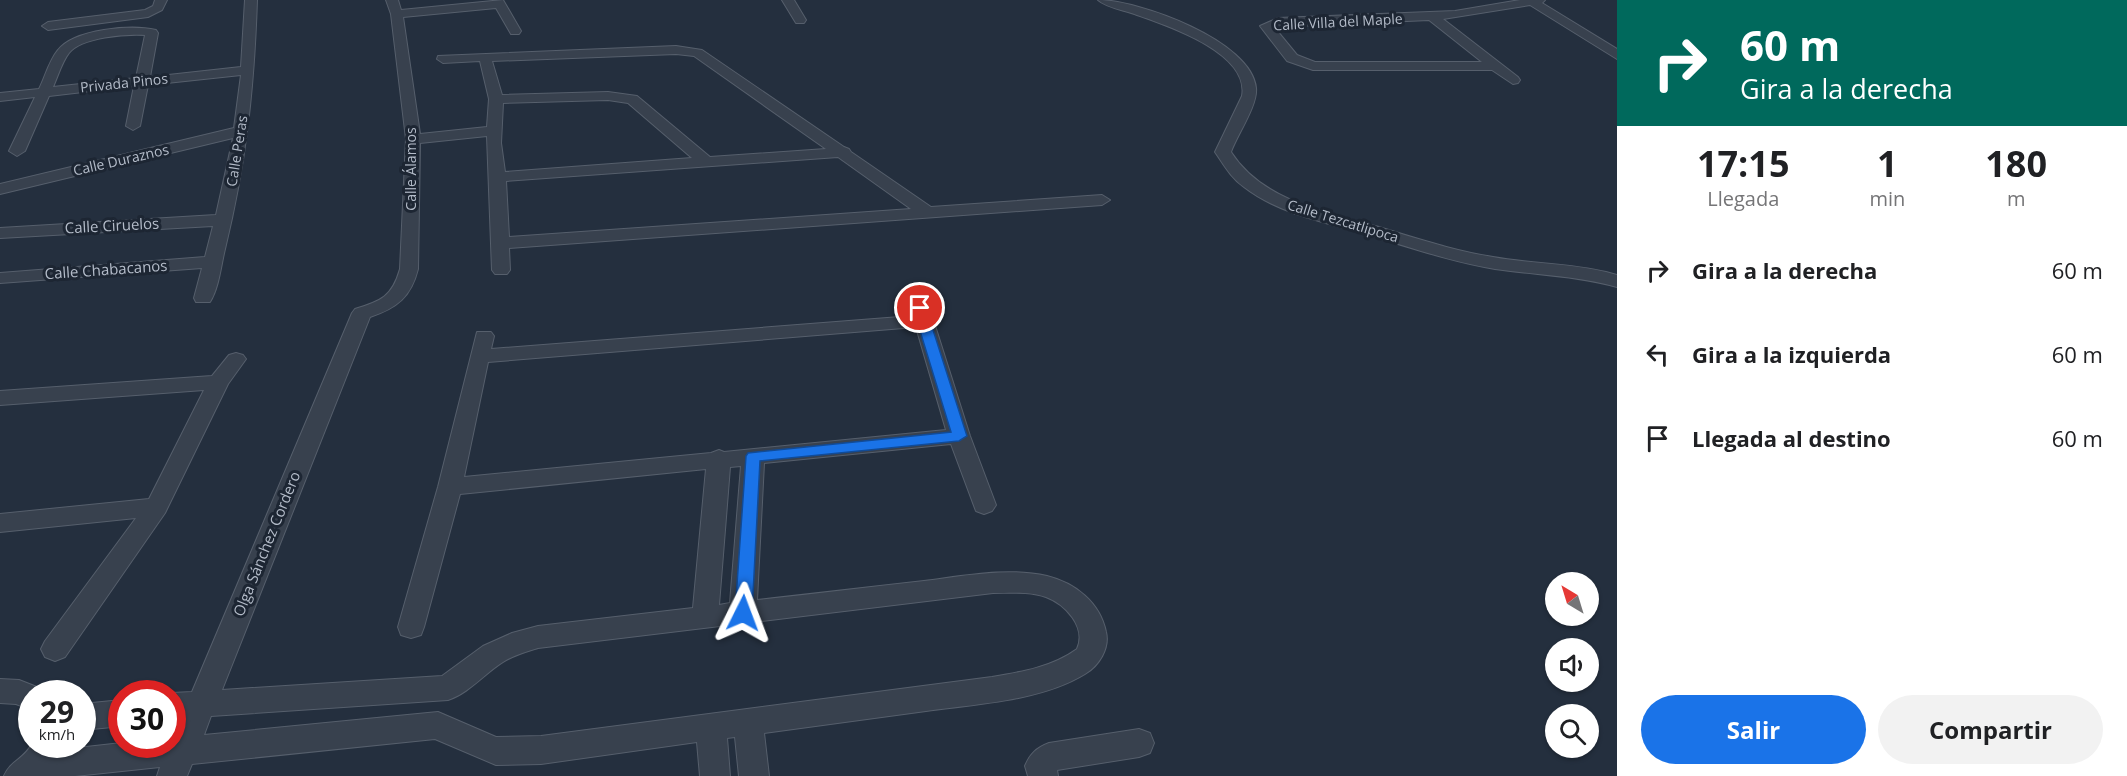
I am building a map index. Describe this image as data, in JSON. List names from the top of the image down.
{
  "streets": {
    "street": [
      "Calle Villa del Maple",
      "Privada Pinos",
      "Calle Peras",
      "Calle Duraznos",
      "Calle Álamos",
      "Calle Tezcatlipoca",
      "Calle Ciruelos",
      "Calle Chabacanos",
      "Olga Sánchez Cordero"
    ]
  },
  "crossings": [
    ["Privada Pinos", "Calle Peras"],
    ["Calle Peras", "Calle Duraznos"],
    ["Calle Peras", "Calle Ciruelos"],
    ["Calle Peras", "Calle Chabacanos"],
    ["Calle Álamos", "Olga Sánchez Cordero"]
  ],
  "north": "top left",
  "page": {
    "turn": ["60 m", "Gira a la derecha"],
    "eta": [
      "17:15",
      "Llegada",
      "1",
      "min",
      "180",
      "m"
    ],
    "list": [
      {
        "name": "Gira a la derecha",
        "value": "60 m"
      },
      {
        "name": "Gira a la izquierda",
        "value": "60 m"
      },
      {
        "name": "Llegada al destino",
        "value": "60 m"
      }
    ],
    "speed": "29 km/h",
    "limit": "30",
    "buttons": ["Salir", "Compartir"]
  }
}
